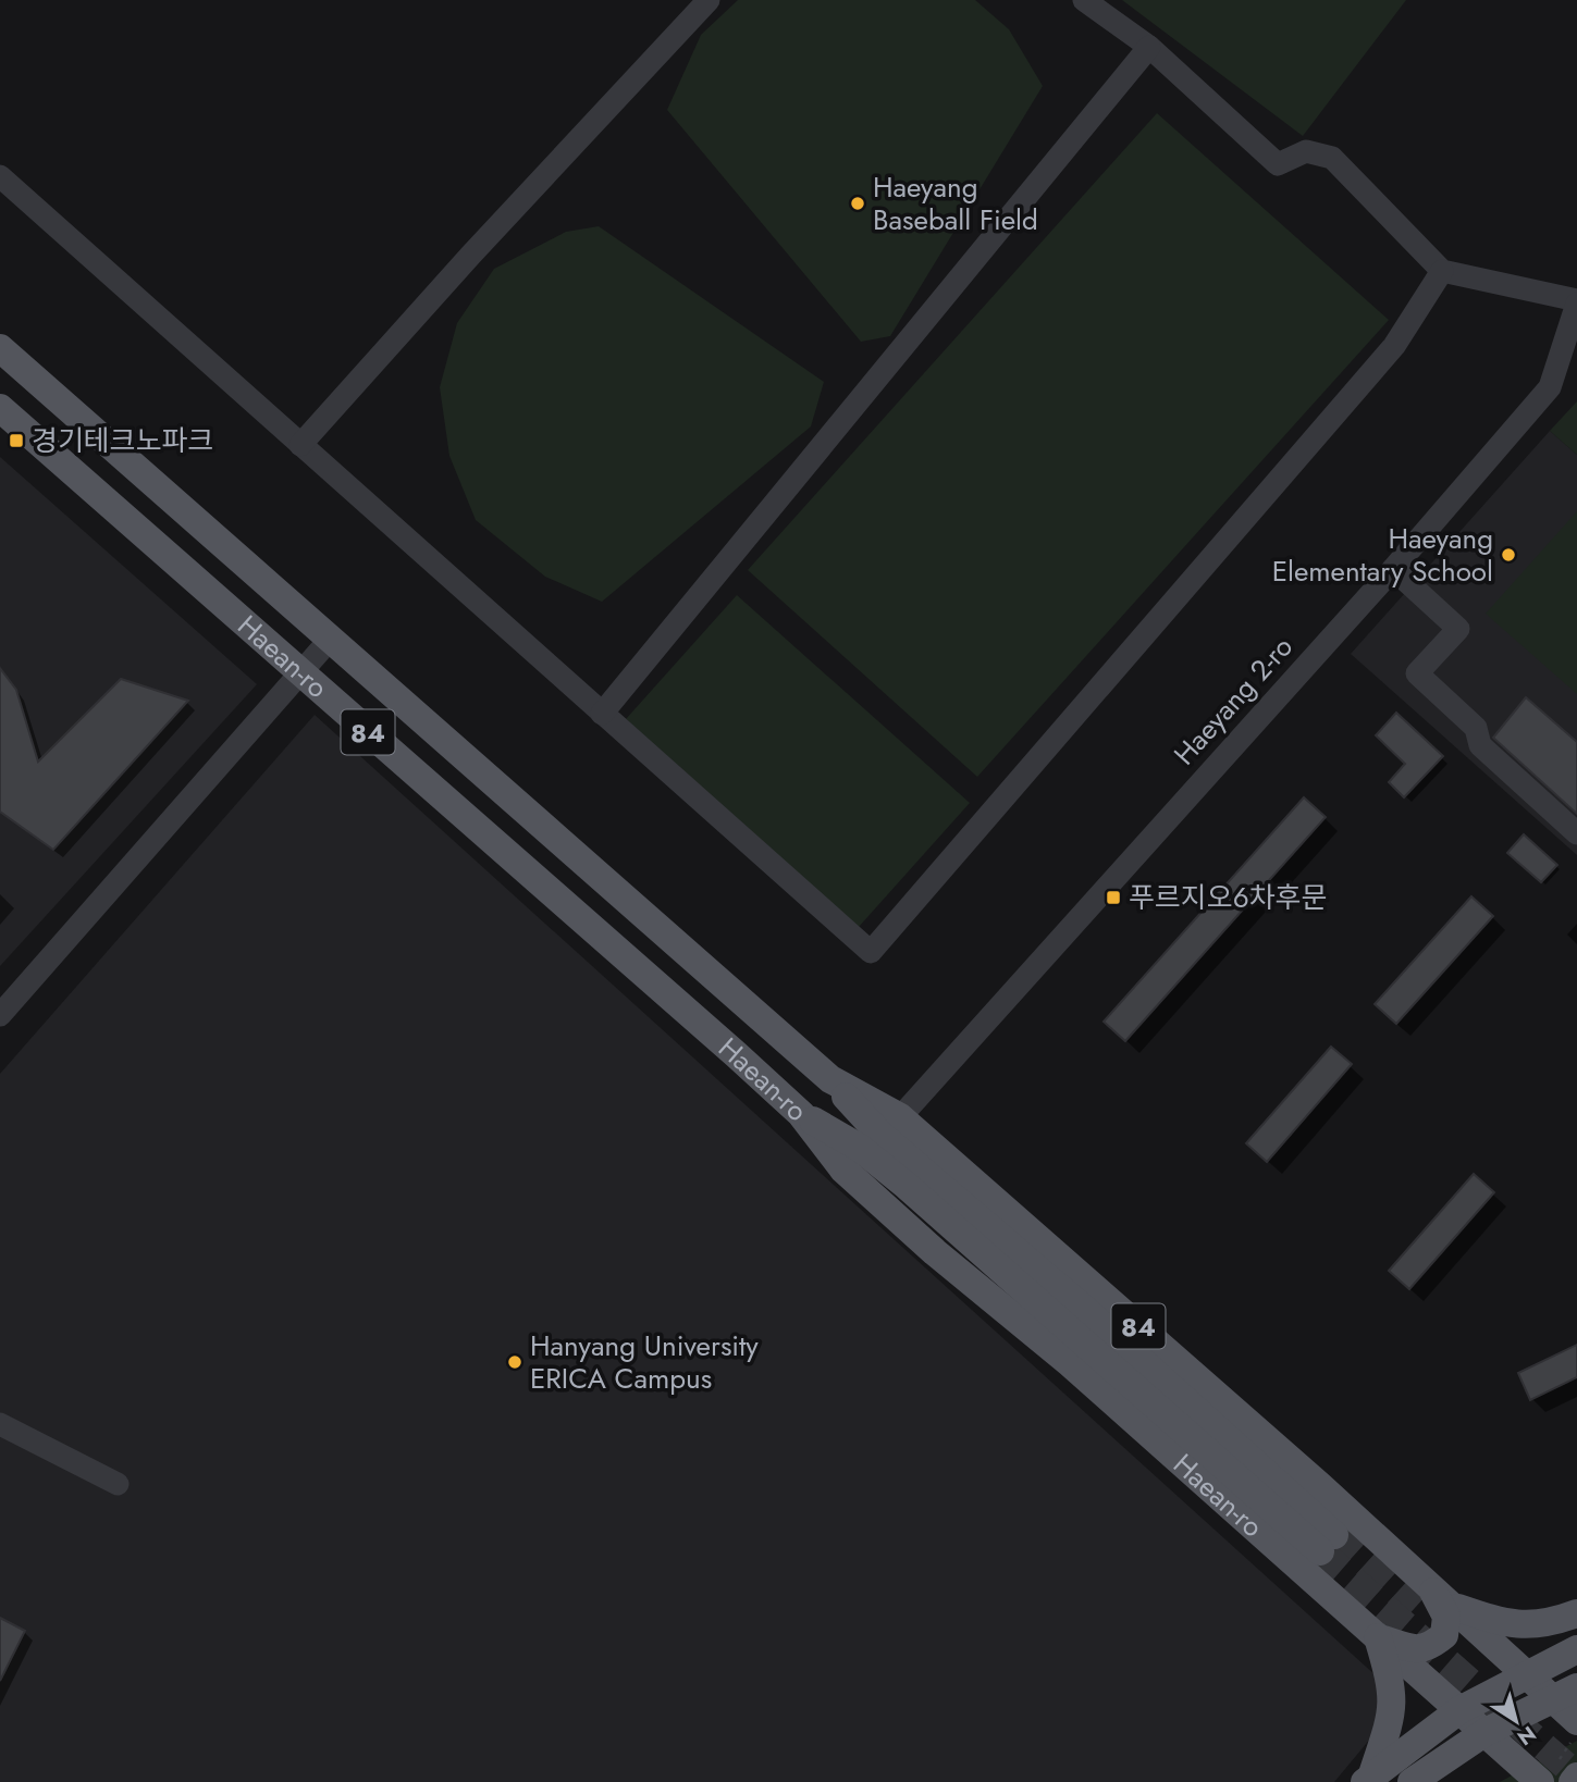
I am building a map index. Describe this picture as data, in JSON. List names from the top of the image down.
{
  "streets": {
    "main road": ["Haean-ro", "84"],
    "street": ["Haeyang 2-ro"]
  },
  "crossings": [
    ["Haean-ro", "Haeyang 2-ro"],
    ["Haean-ro", "84"]
  ],
  "places": {
    "other": ["Haeyang Baseball Field", "Haeyang Elementary School", "Hanyang University ERICA Campus"],
    "transit": ["경기테크노파크", "푸르지오6차후문"]
  },
  "north": "bottom right"
}
